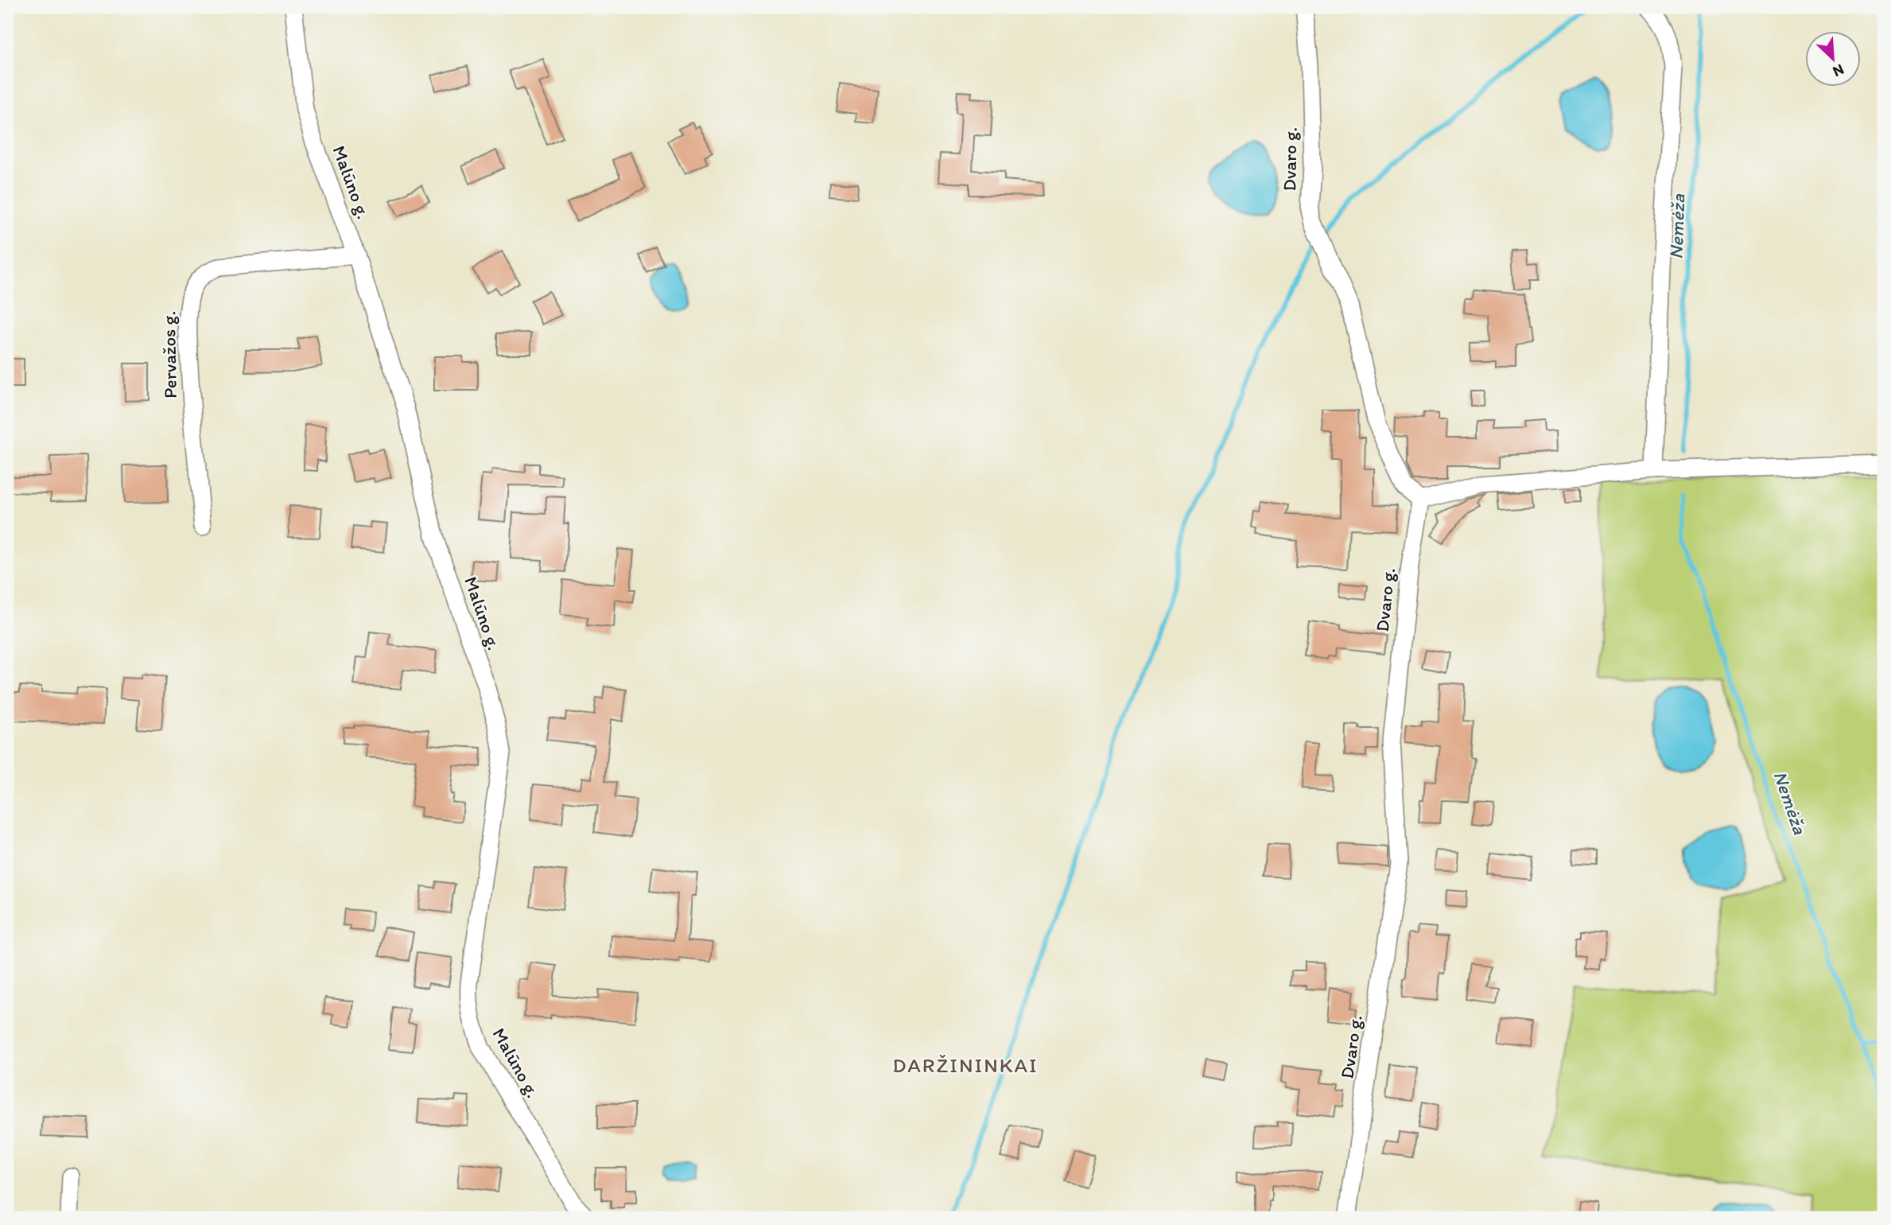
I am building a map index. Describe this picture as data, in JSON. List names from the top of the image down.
{
  "streets": {
    "street": ["Dvaro g.", "Malūno g.", "Pervažos g."]
  },
  "crossings": [
    ["Malūno g.", "Pervažos g."]
  ],
  "districts": ["DARŽININKAI"],
  "water": ["Nemėža"],
  "north": "bottom right"
}
